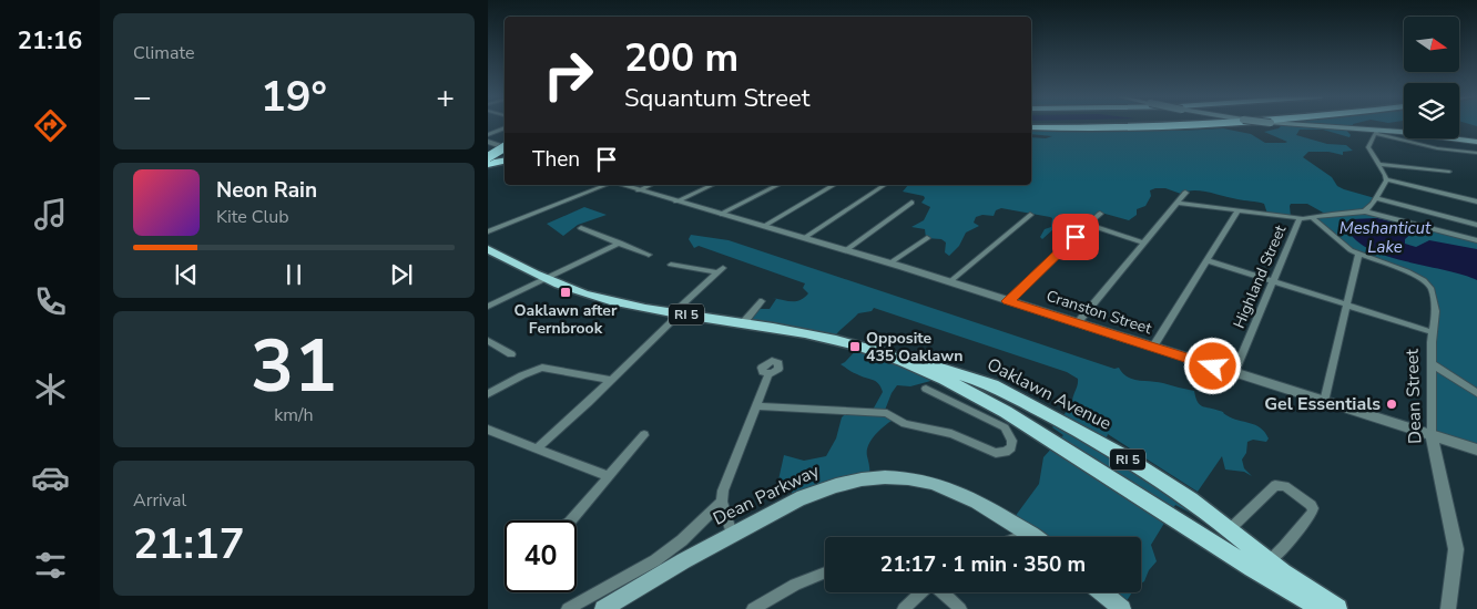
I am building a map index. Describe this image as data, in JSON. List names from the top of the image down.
{
  "streets": {
    "main road": ["RI 5", "Oaklawn Avenue", "Dean Parkway"],
    "street": ["Highland Street", "Cranston Street", "Dean Street"]
  },
  "crossings": [
    ["Highland Street", "Cranston Street"],
    ["Cranston Street", "Dean Street"]
  ],
  "water": ["Meshanticut Lake"],
  "places": {
    "transit": ["Oaklawn after Fernbrook", "Opposite 435 Oaklawn"],
    "other": ["Gel Essentials"]
  },
  "north": "right",
  "page": {
    "tabs": "21:16",
    "tile": [
      "Climate",
      ["31", "km/h"],
      ["Arrival", "21:17"]
    ],
    "turn": ["200 m", "Squantum Street"],
    "heat": ["−", "19°", "+"],
    "then": "Then",
    "song": ["Neon Rain", "Kite Club"],
    "limit": "40",
    "trip": "21:17 · 1 min · 350 m"
  }
}
